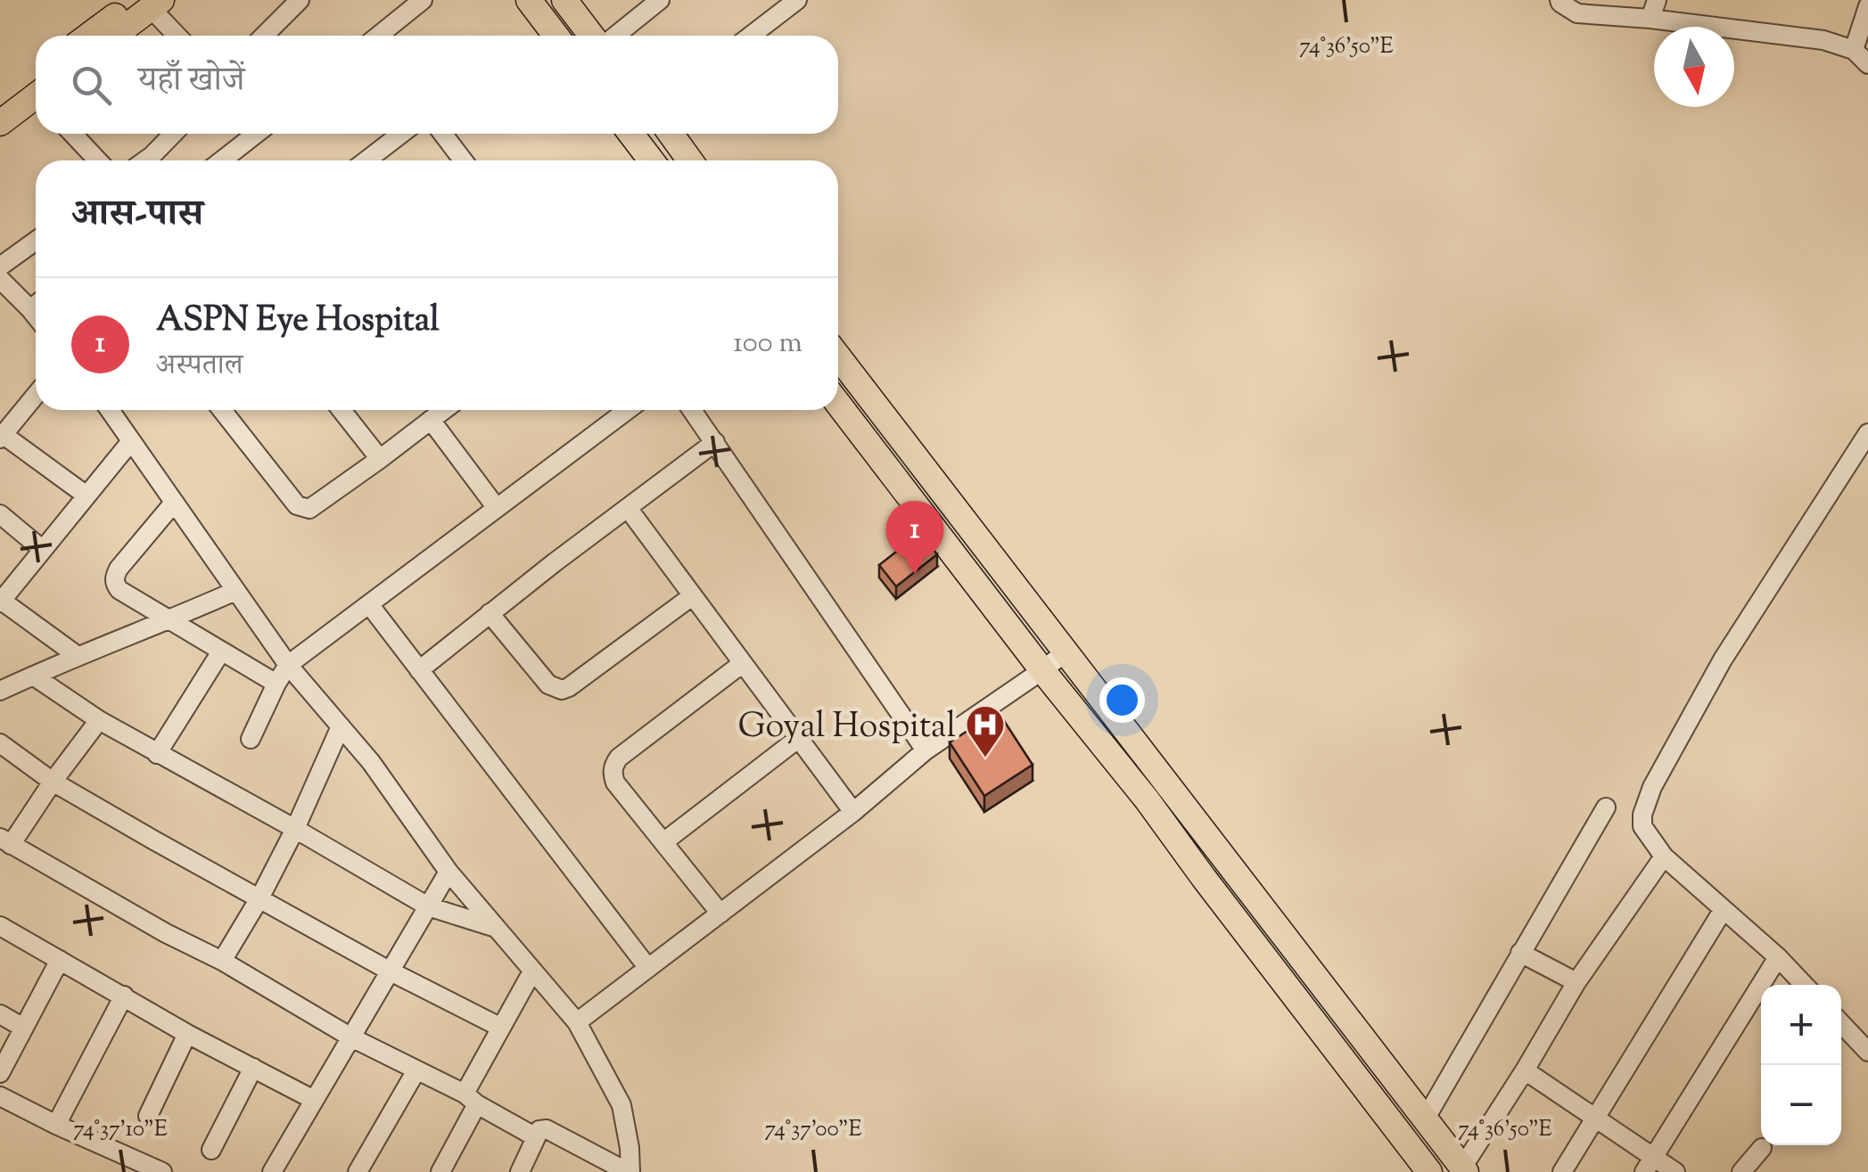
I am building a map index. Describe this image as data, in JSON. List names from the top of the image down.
{
  "places": {
    "hospital": ["Goyal Hospital"]
  },
  "north": "bottom",
  "page": {
    "search": "यहाँ खोजें",
    "heading": "आस-पास",
    "list": [
      {
        "mark": "1",
        "name": "ASPN Eye Hospital",
        "note": "अस्पताल",
        "value": "100 m"
      }
    ],
    "pins": "1",
    "map_buttons": ["+", "−"]
  },
  "coordinates": ["74°36'50\"E", "74°37'10\"E", "74°37'00\"E"]
}
